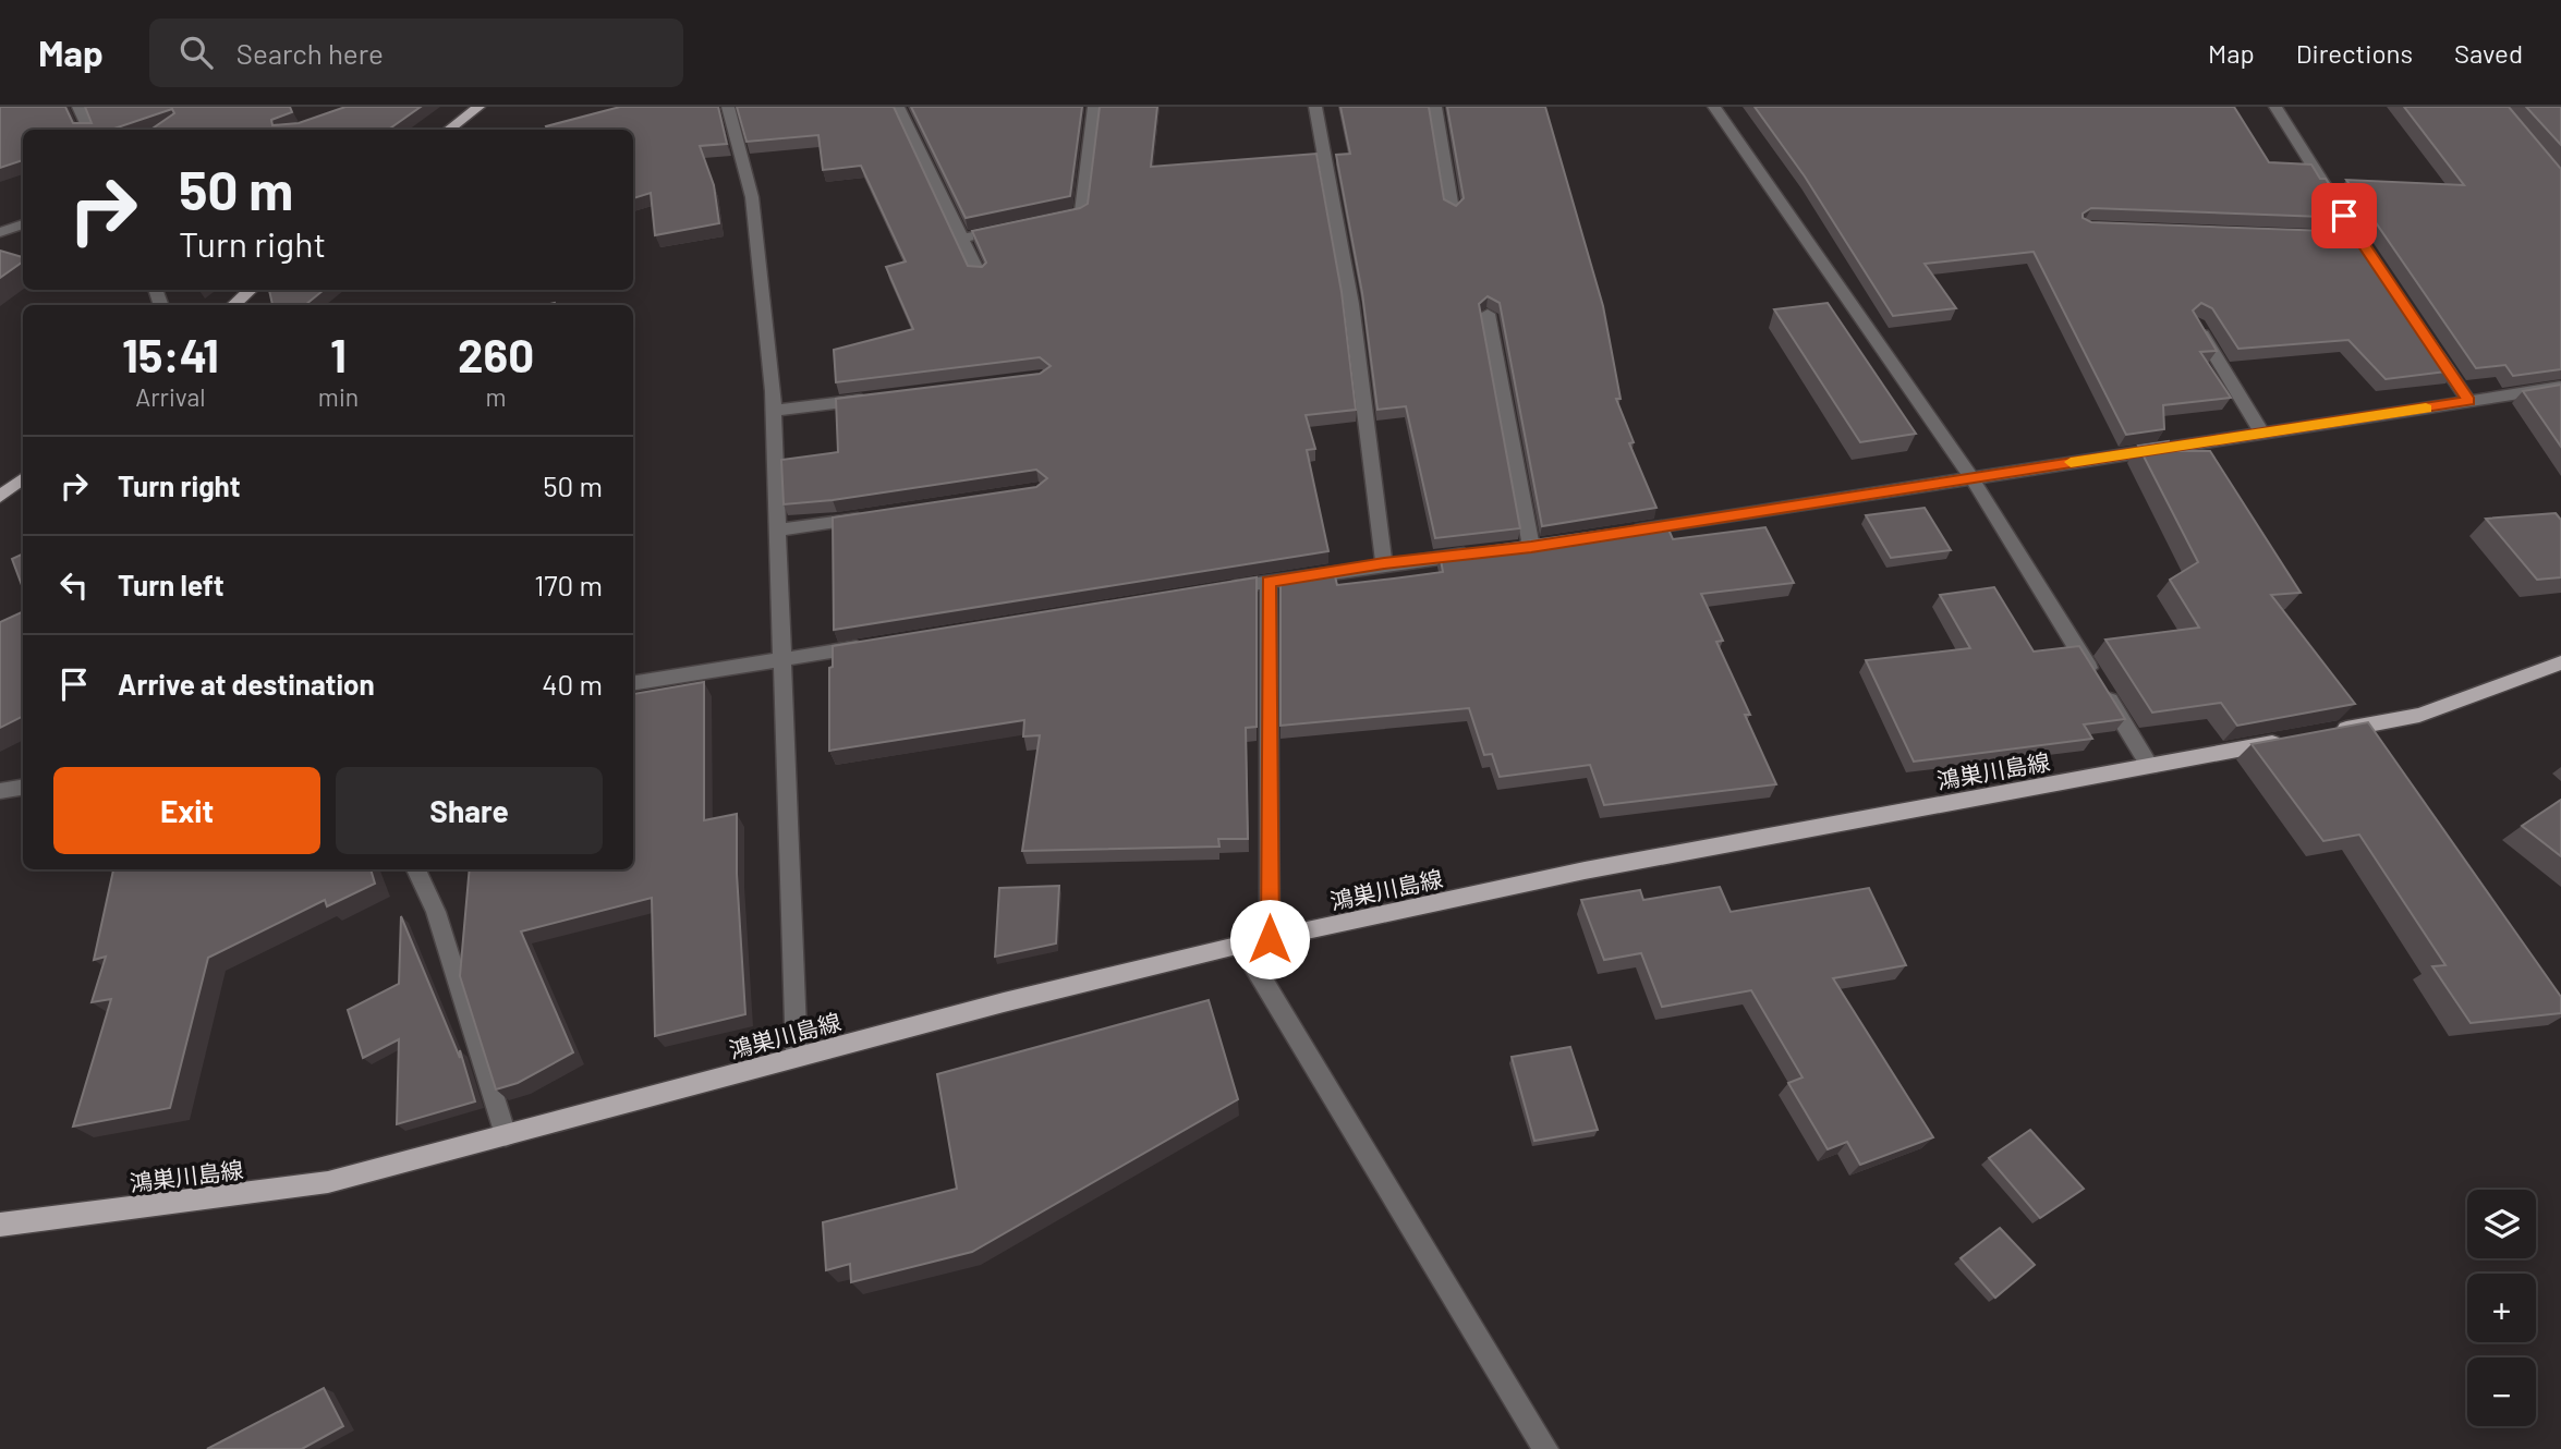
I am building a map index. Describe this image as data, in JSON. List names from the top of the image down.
{
  "streets": {
    "main road": ["鴻巣川島線"]
  },
  "page": {
    "header": "Map",
    "search": "Search here",
    "nav": ["Map", "Directions", "Saved"],
    "turn": ["50 m", "Turn right"],
    "eta": [
      "15:41",
      "Arrival",
      "1",
      "min",
      "260",
      "m"
    ],
    "list": [
      {
        "name": "Turn right",
        "value": "50 m"
      },
      {
        "name": "Turn left",
        "value": "170 m"
      },
      {
        "name": "Arrive at destination",
        "value": "40 m"
      }
    ],
    "buttons": ["Exit", "Share"],
    "map_buttons": ["+", "−"]
  }
}
